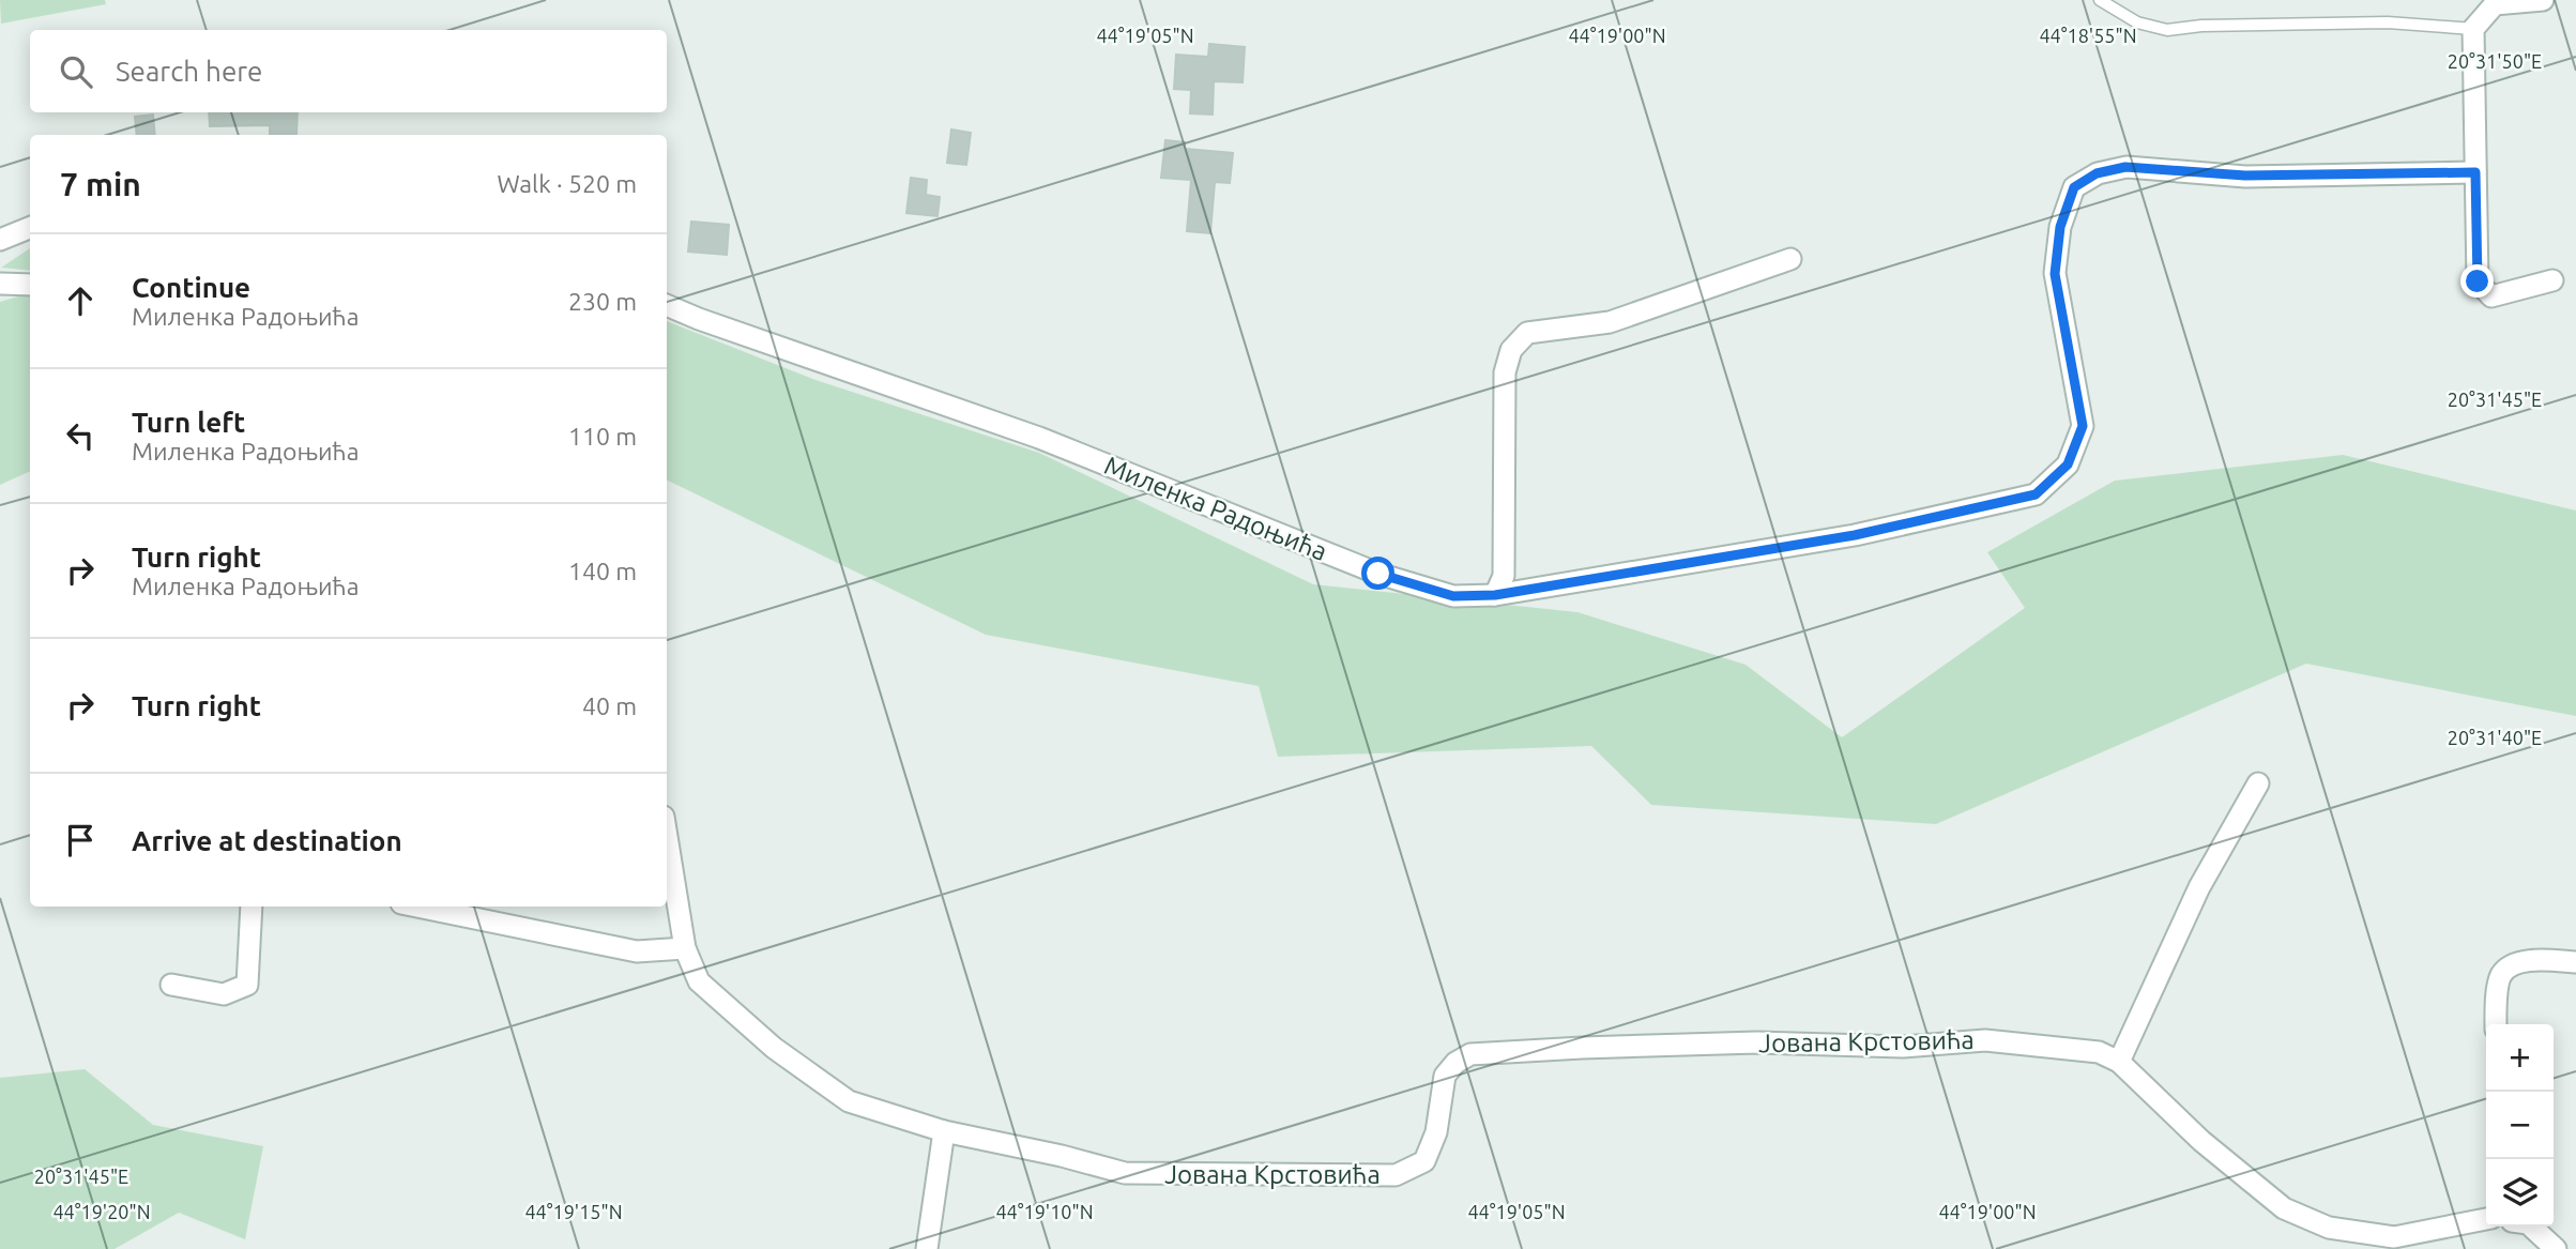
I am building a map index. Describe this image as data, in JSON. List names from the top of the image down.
{
  "streets": {
    "street": ["Миленка Радоњића", "Јована Крстовића"]
  },
  "page": {
    "search": "Search here",
    "heading": ["7 min", "Walk · 520 m"],
    "list": [
      ["Continue", "Миленка Радоњића", "230 m"],
      ["Turn left", "Миленка Радоњића", "110 m"],
      ["Turn right", "Миленка Радоњића", "140 m"],
      ["Turn right", "40 m"],
      "Arrive at destination"
    ],
    "map_buttons": ["+", "−"]
  },
  "coordinates": [
    "44°19'05\"N",
    "44°19'00\"N",
    "44°18'55\"N",
    "20°31'50\"E",
    "20°31'45\"E",
    "20°31'40\"E",
    "44°19'20\"N",
    "44°19'15\"N",
    "44°19'10\"N"
  ]
}
